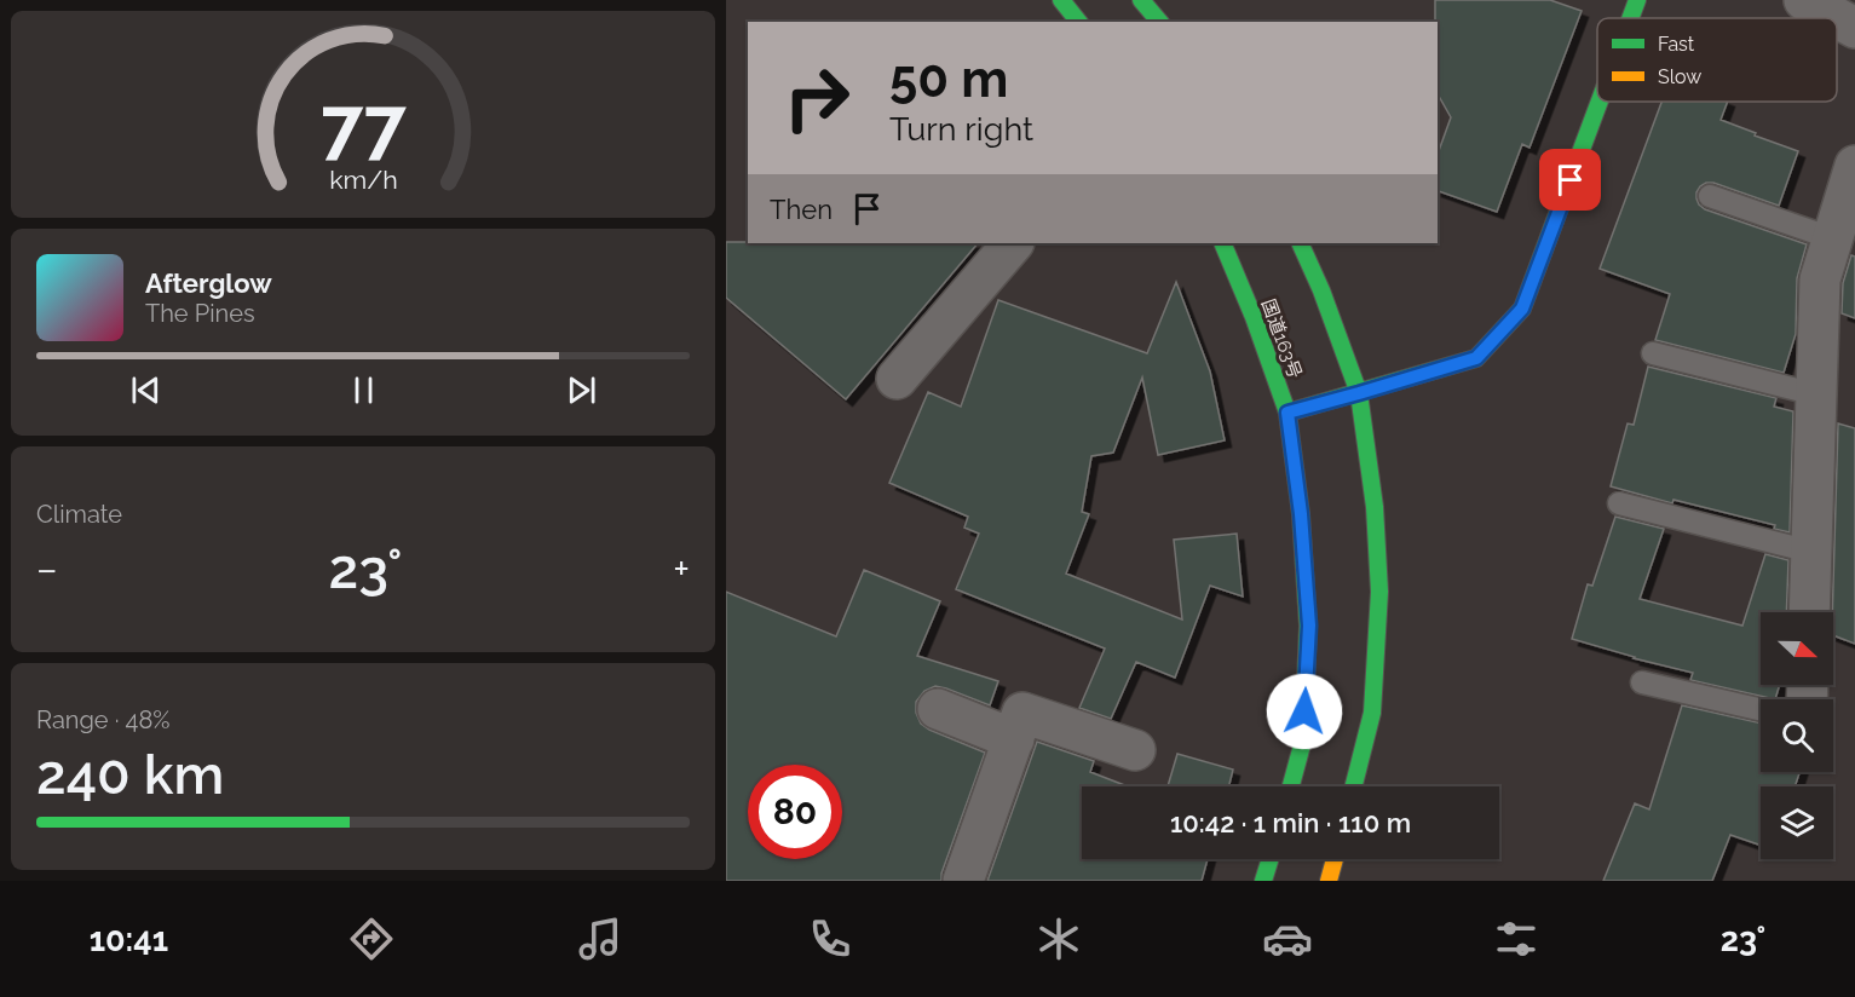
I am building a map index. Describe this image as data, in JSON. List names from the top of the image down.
{
  "streets": {
    "main road": ["国道163号"]
  },
  "legend": ["Fast", "Slow"],
  "north": "right",
  "page": {
    "turn": ["50 m", "Turn right"],
    "then": "Then",
    "song": ["Afterglow", "The Pines"],
    "tile": [
      "Climate",
      ["Range · 48%", "240 km"]
    ],
    "heat": ["−", "23°", "+"],
    "limit": "80",
    "trip": "10:42 · 1 min · 110 m",
    "tabs": ["10:41", "23°"],
    "gauge": ["77", "km/h"]
  }
}
